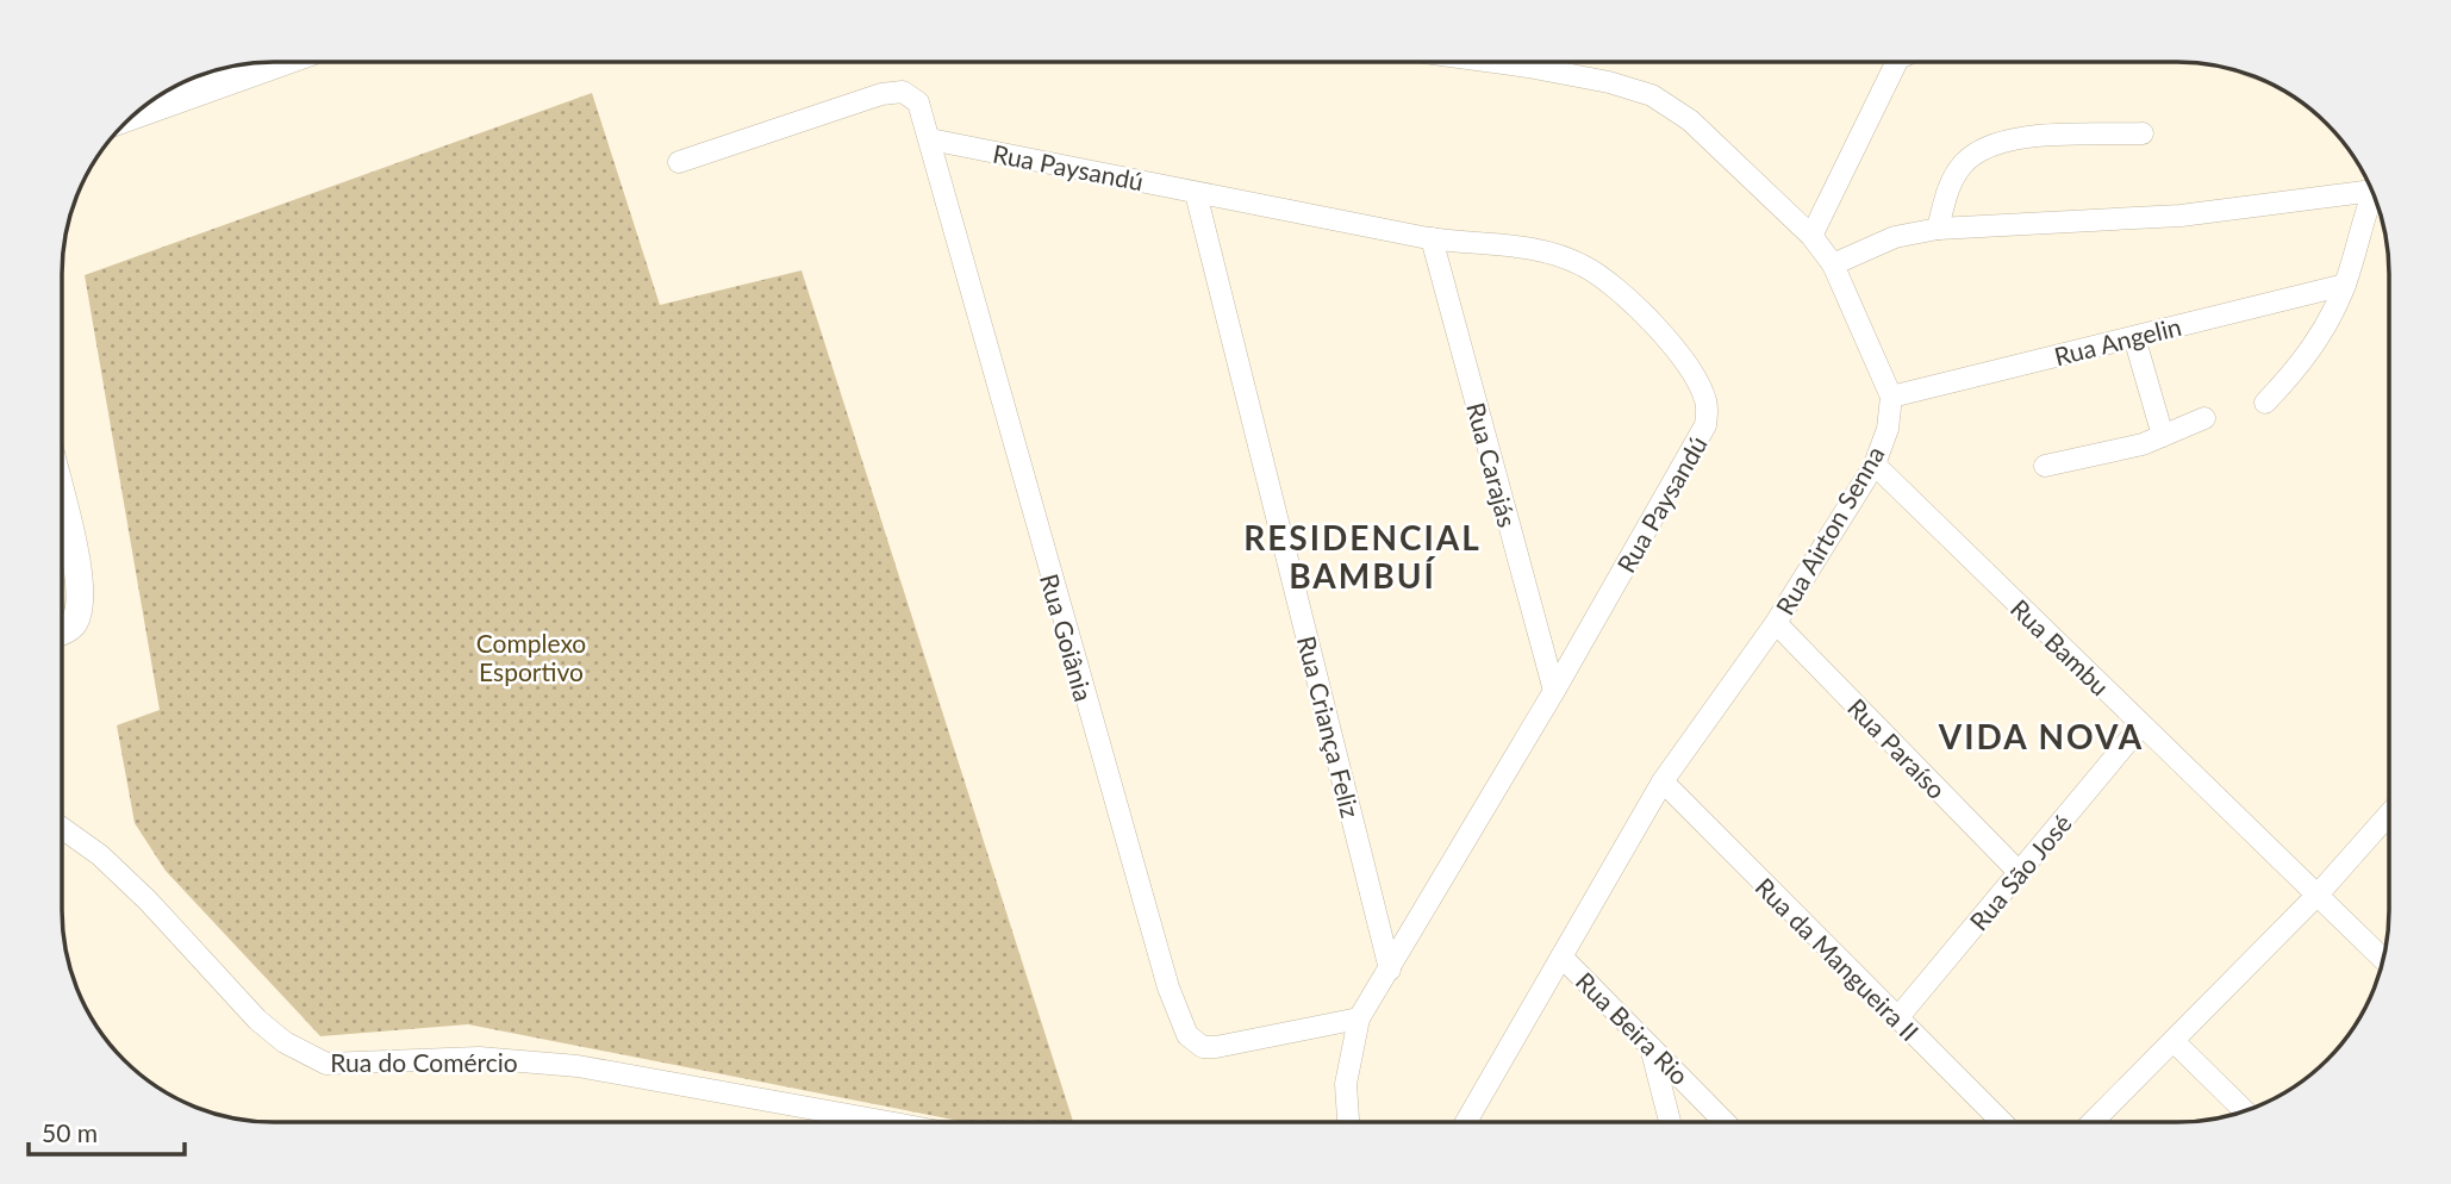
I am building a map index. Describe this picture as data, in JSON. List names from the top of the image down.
{
  "streets": {
    "street": [
      "Rua Paysandú",
      "Rua Angelin",
      "Rua Carajás",
      "Rua Airton Senna",
      "Rua Goiânia",
      "Rua Bambu",
      "Rua Criança Feliz",
      "Rua Paraíso",
      "Rua São José",
      "Rua da Mangueira II",
      "Rua Beira Rio",
      "Rua do Comércio"
    ]
  },
  "crossings": [
    ["Rua Paysandú", "Rua Carajás"],
    ["Rua Paysandú", "Rua Goiânia"],
    ["Rua Paysandú", "Rua Criança Feliz"],
    ["Rua Angelin", "Rua Airton Senna"],
    ["Rua Airton Senna", "Rua Bambu"],
    ["Rua Airton Senna", "Rua Paraíso"],
    ["Rua Airton Senna", "Rua da Mangueira II"],
    ["Rua Airton Senna", "Rua Beira Rio"],
    ["Rua Bambu", "Rua São José"],
    ["Rua Paraíso", "Rua São José"],
    ["Rua São José", "Rua da Mangueira II"]
  ],
  "districts": ["RESIDENCIAL BAMBUÍ", "VIDA NOVA"],
  "parks": ["Complexo Esportivo"],
  "scale_bar": "50 m"
}
